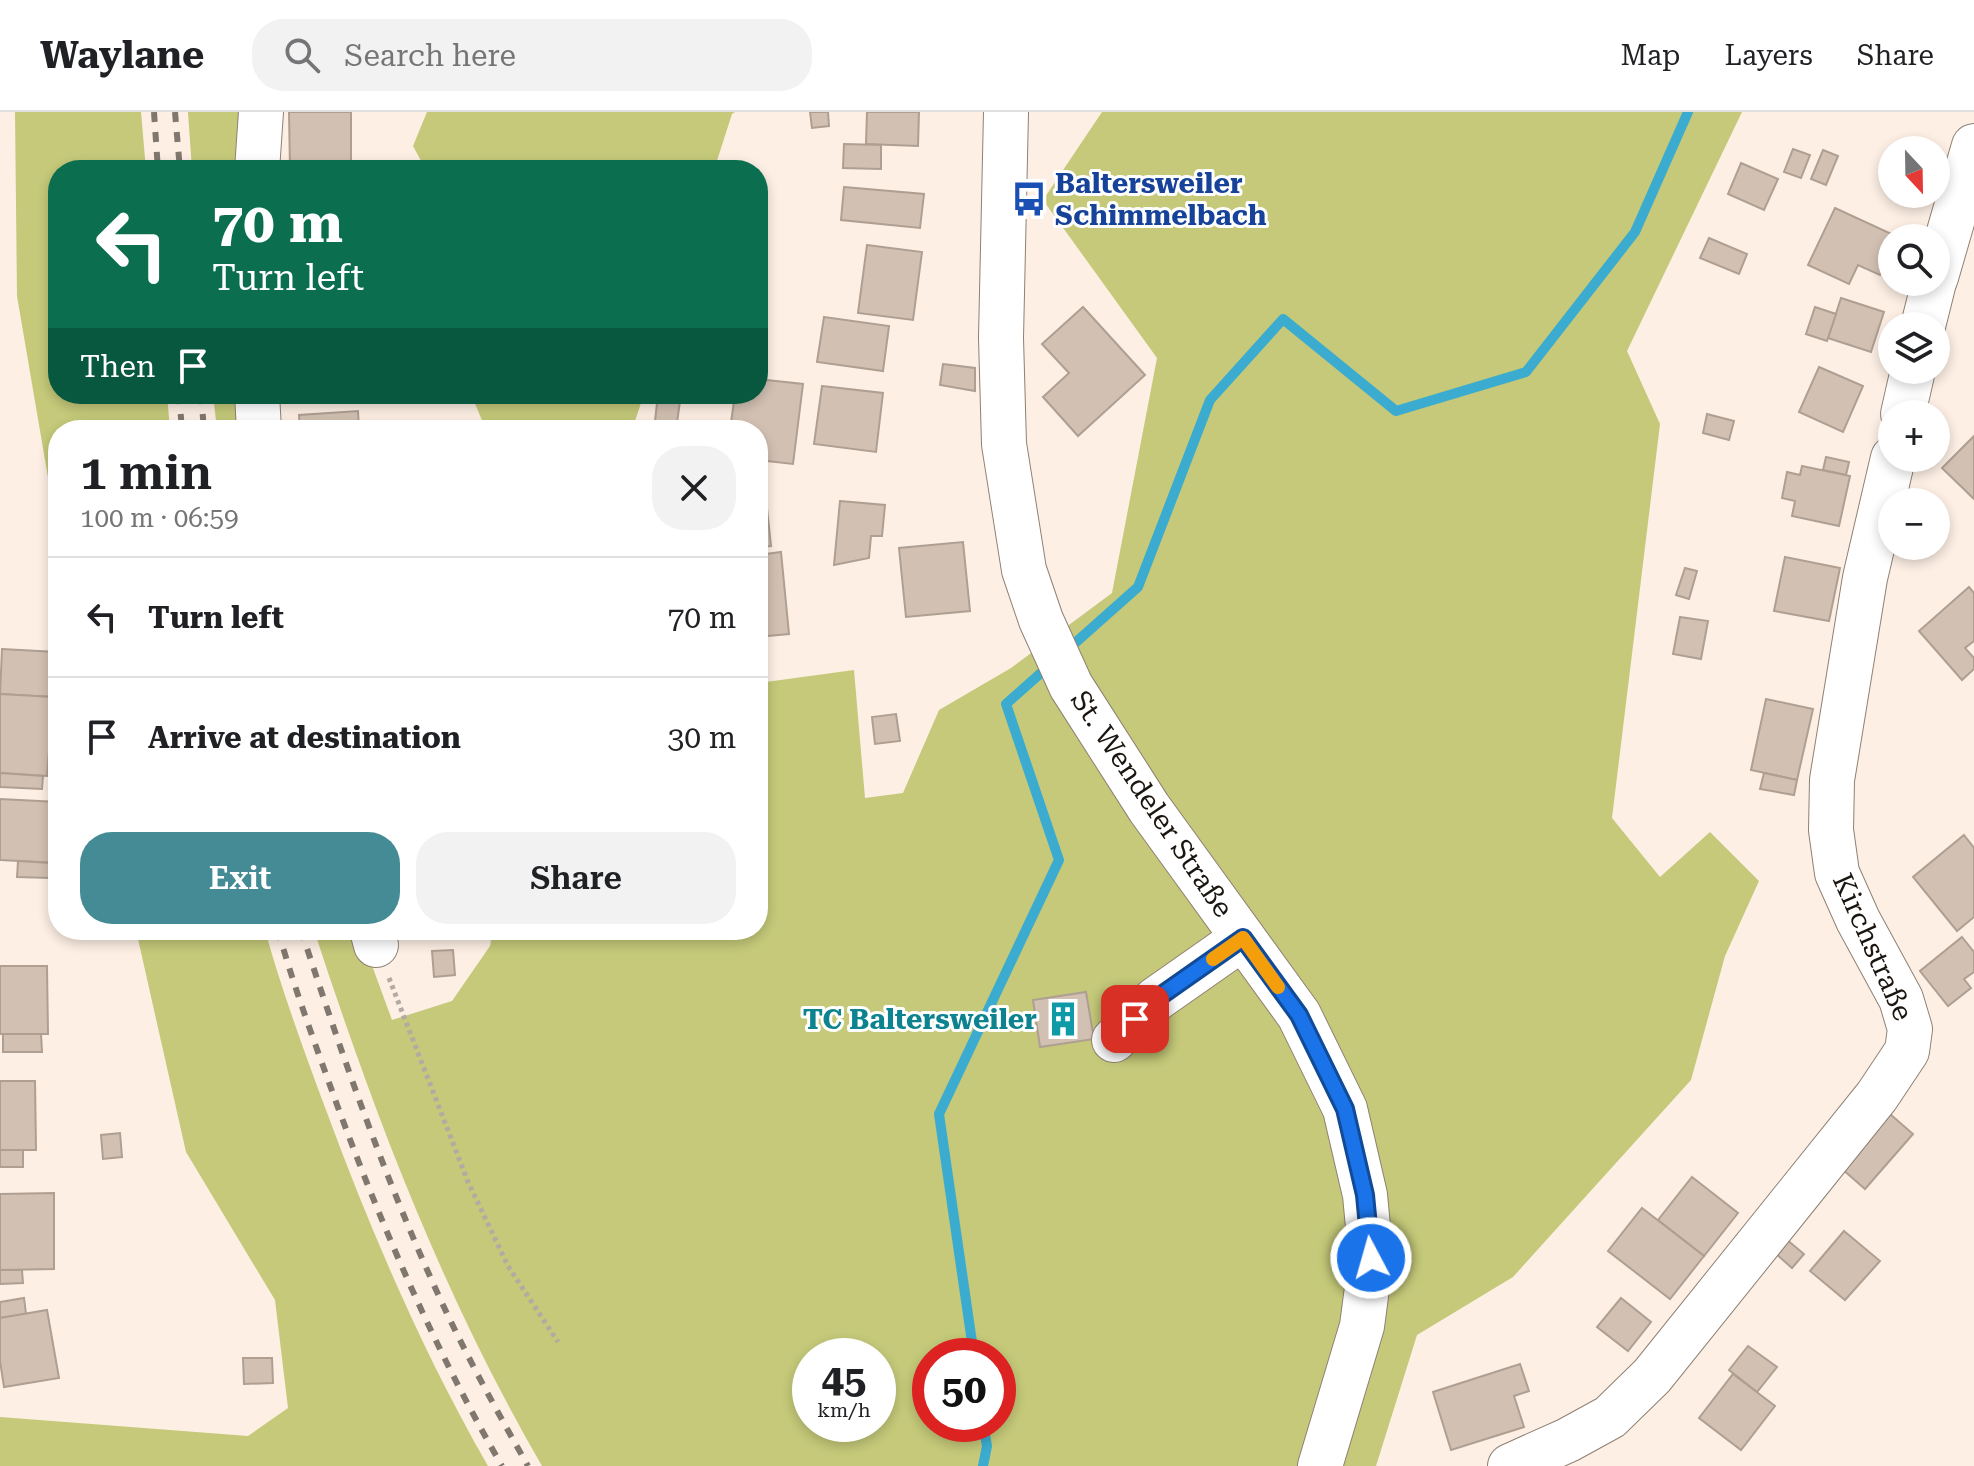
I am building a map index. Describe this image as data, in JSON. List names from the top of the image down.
{
  "streets": {
    "street": ["St. Wendeler Straße", "Kirchstraße"]
  },
  "places": {
    "bus stop": ["Baltersweiler Schimmelbach"],
    "building": ["TC Baltersweiler"]
  },
  "north": "bottom",
  "page": {
    "header": "Waylane",
    "search": "Search here",
    "nav": ["Map", "Layers", "Share"],
    "map_buttons": ["+", "−"],
    "turn": ["70 m", "Turn left"],
    "then": "Then",
    "heading": ["1 min", "100 m · 06:59"],
    "list": [
      {
        "name": "Turn left",
        "value": "70 m"
      },
      {
        "name": "Arrive at destination",
        "value": "30 m"
      }
    ],
    "buttons": ["Exit", "Share"],
    "speed": "45 km/h",
    "limit": "50"
  }
}
